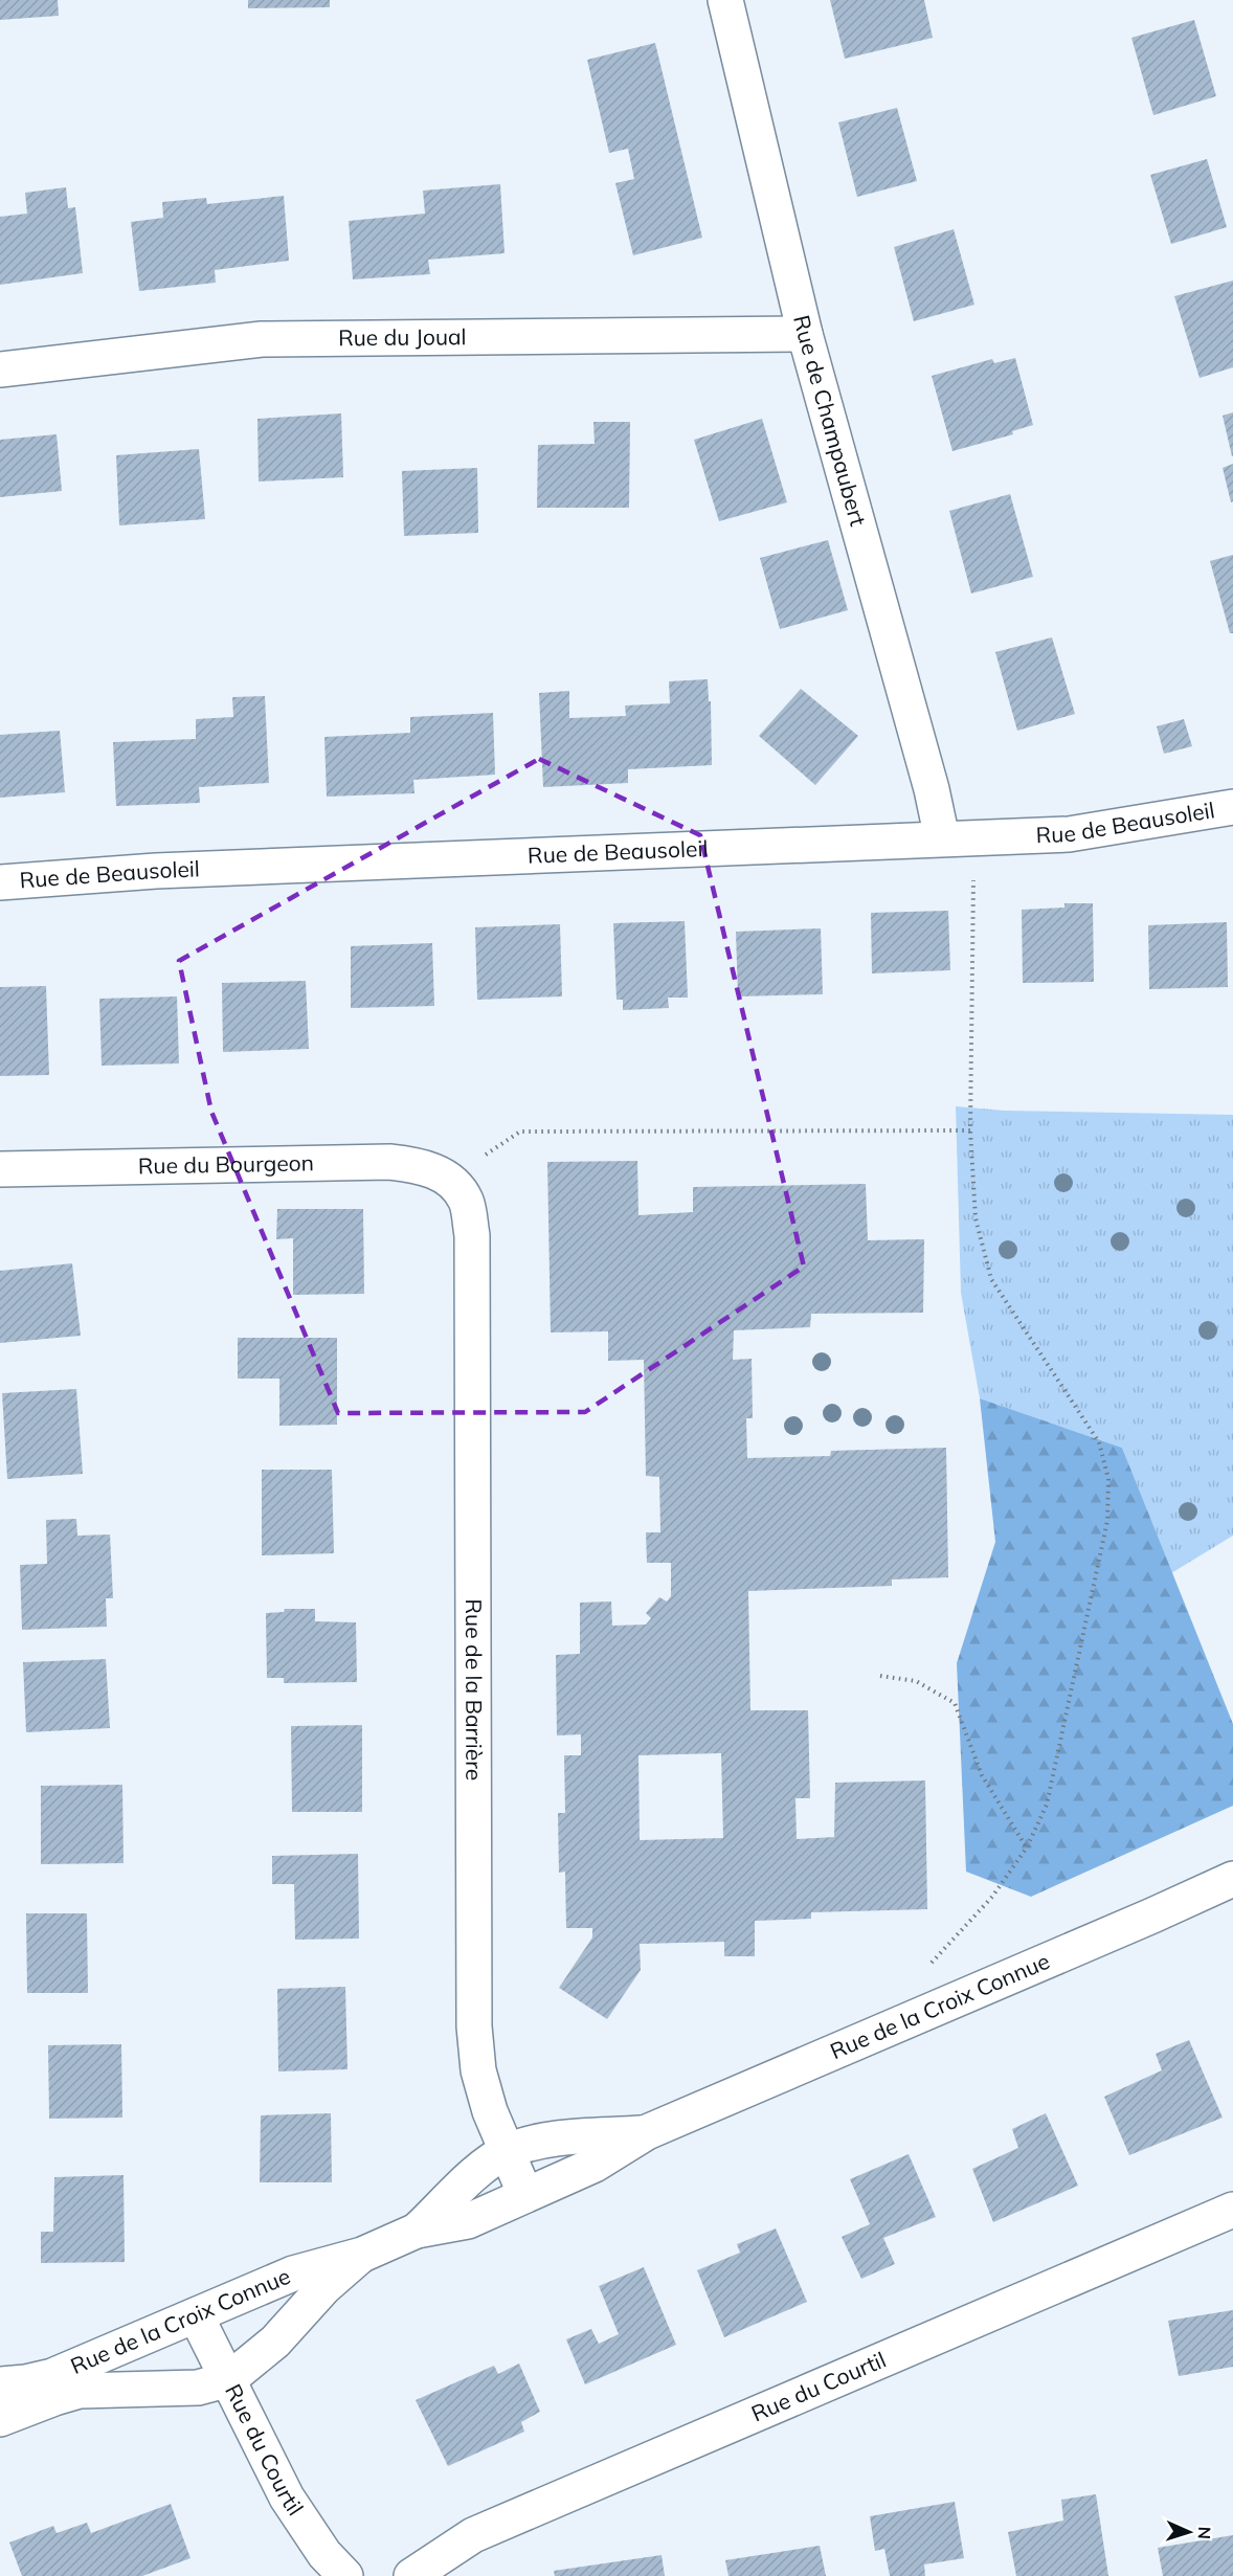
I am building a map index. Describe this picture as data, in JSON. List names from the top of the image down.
{
  "streets": {
    "street": [
      "Rue du Joual",
      "Rue de Champaubert",
      "Rue de Beausoleil",
      "Rue du Bourgeon",
      "Rue de la Barrière",
      "Rue de la Croix Connue",
      "Rue du Courtil"
    ]
  },
  "crossings": [
    ["Rue du Joual", "Rue de Champaubert"],
    ["Rue de Champaubert", "Rue de Beausoleil"],
    ["Rue du Bourgeon", "Rue de la Barrière"],
    ["Rue de la Barrière", "Rue de la Croix Connue"],
    ["Rue de la Croix Connue", "Rue du Courtil"]
  ],
  "north": "right"
}
